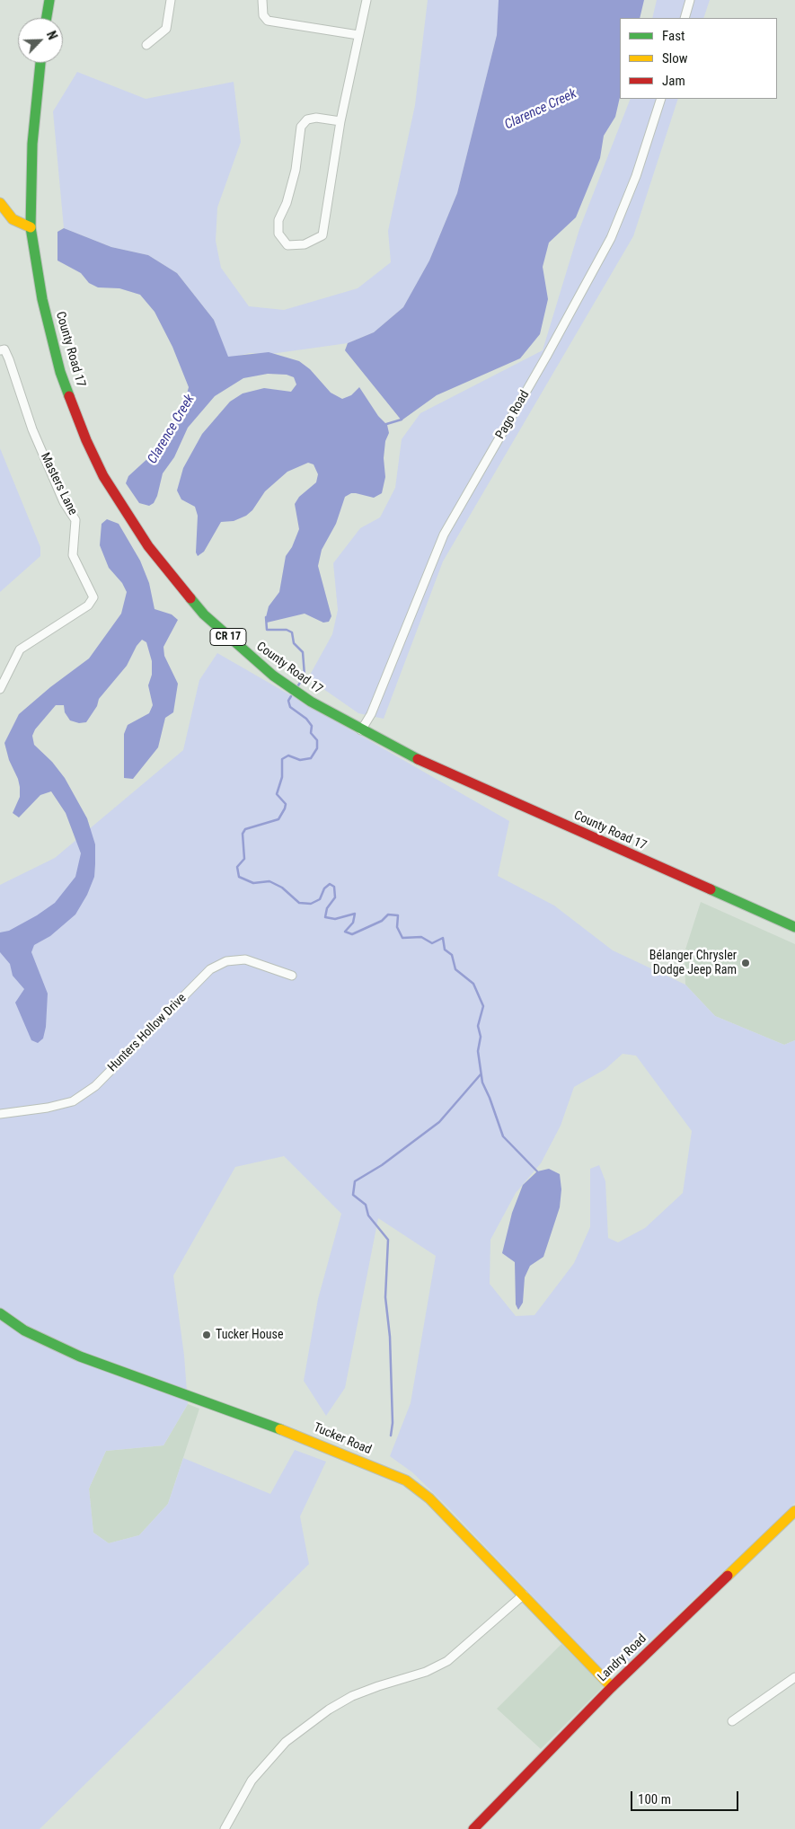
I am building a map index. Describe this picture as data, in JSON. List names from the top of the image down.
{
  "streets": {
    "main road": [
      "County Road 17",
      "CR 17",
      "Tucker Road",
      "Landry Road"
    ],
    "street": ["Pago Road", "Masters Lane", "Hunters Hollow Drive"]
  },
  "crossings": [
    ["County Road 17", "Pago Road"],
    ["Tucker Road", "Landry Road"]
  ],
  "water": ["Clarence Creek"],
  "places": ["Bélanger Chrysler Dodge Jeep Ram", "Tucker House"],
  "legend": ["Fast", "Slow", "Jam"],
  "scale_bar": "100 m",
  "north": "top right"
}
